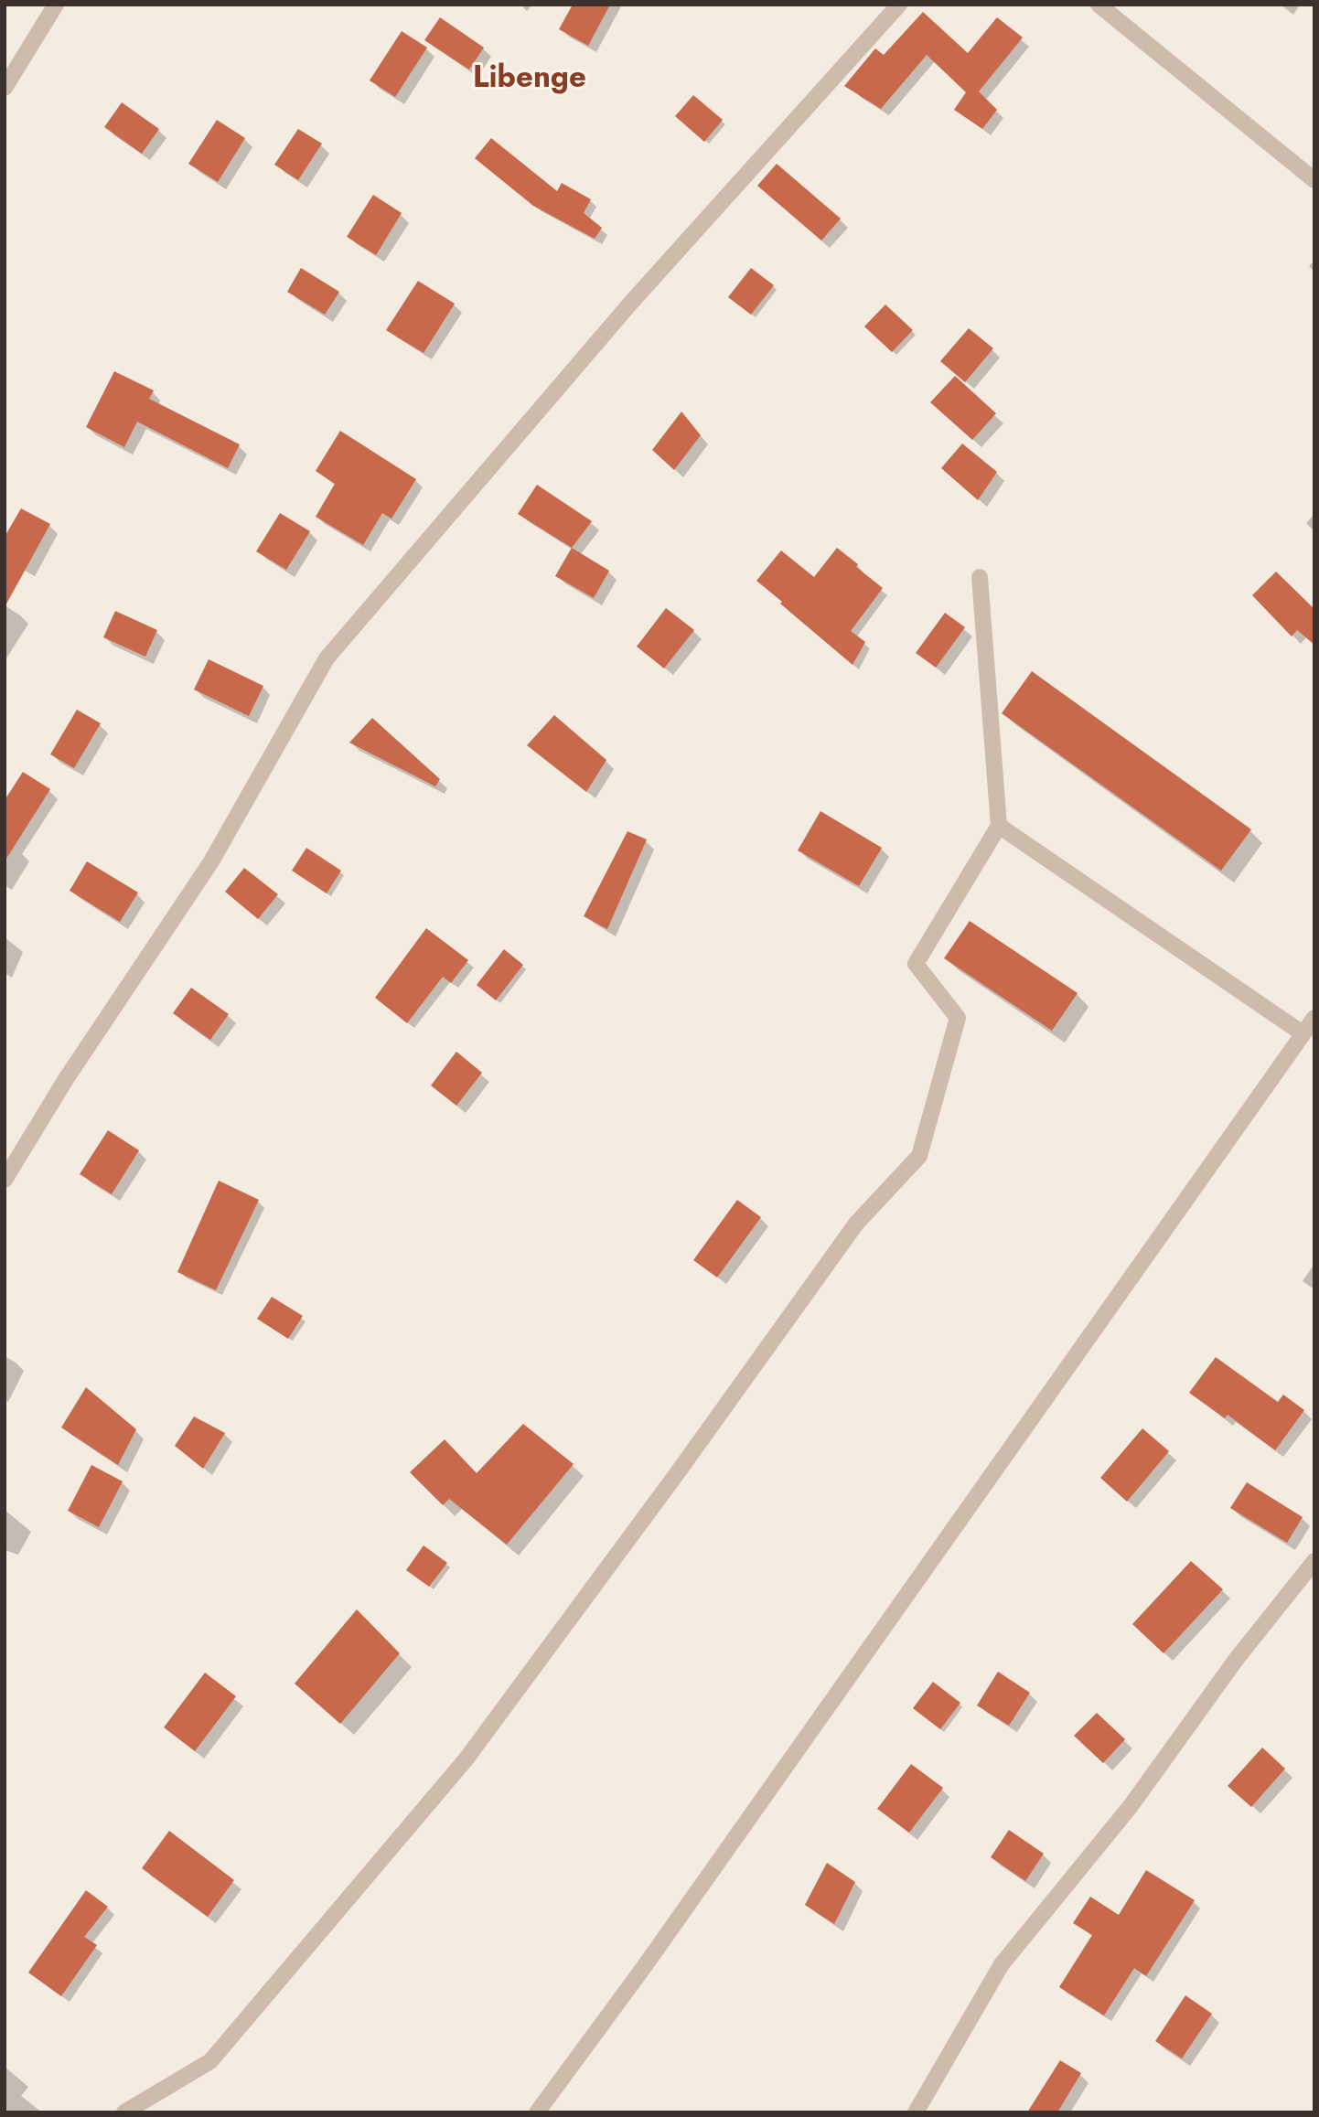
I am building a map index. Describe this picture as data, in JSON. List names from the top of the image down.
{
  "districts": ["Libenge"]
}
